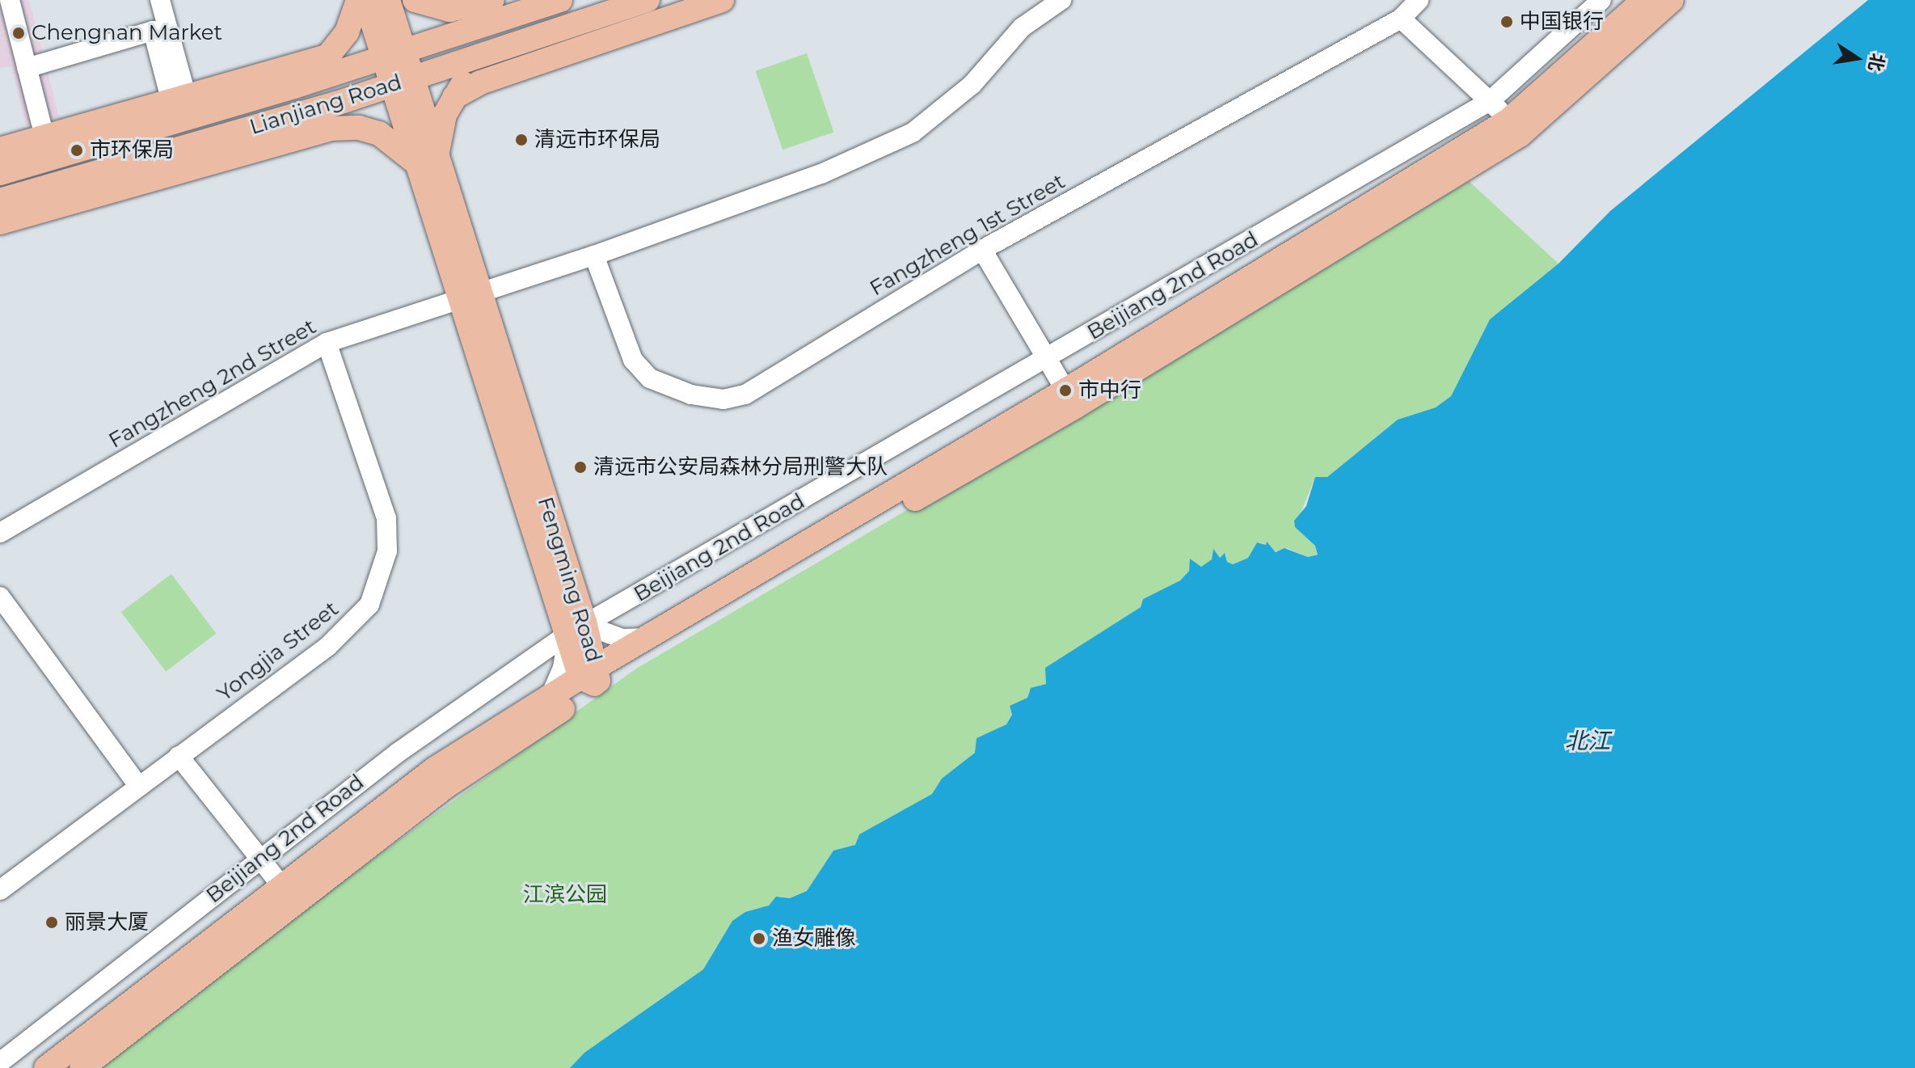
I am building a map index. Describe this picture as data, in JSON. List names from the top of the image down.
{
  "streets": {
    "main road": ["Lianjiang Road", "Beijiang 2nd Road", "Fengming Road"],
    "street": ["Fangzheng 1st Street", "Fangzheng 2nd Street", "Yongjia Street"]
  },
  "crossings": [
    ["Lianjiang Road", "Fengming Road"],
    ["Beijiang 2nd Road", "Fengming Road"],
    ["Fangzheng 2nd Street", "Fengming Road"],
    ["Fangzheng 2nd Street", "Yongjia Street"]
  ],
  "water": ["北江"],
  "parks": ["江滨公园"],
  "places": [
    "中国银行",
    "Chengnan Market",
    "清远市环保局",
    "市环保局",
    "市中行",
    "清远市公安局森林分局刑警大队",
    "丽景大厦",
    "渔女雕像"
  ],
  "north": "right"
}
